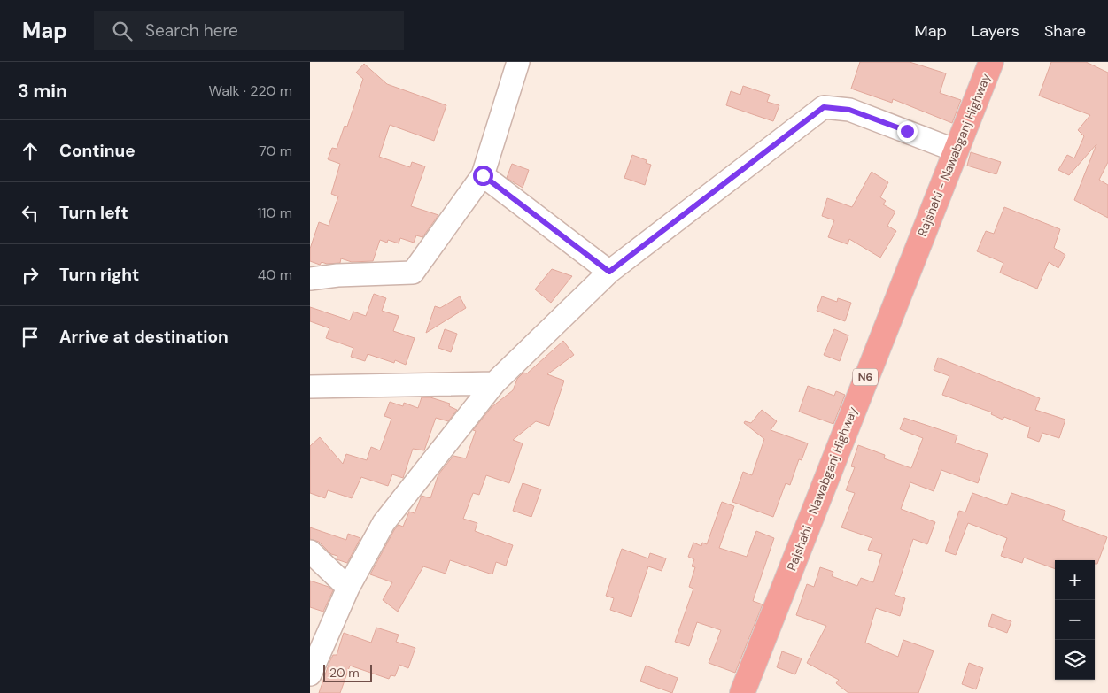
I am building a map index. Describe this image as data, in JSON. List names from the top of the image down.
{
  "streets": {
    "highway": ["Rajshahi - Nawabganj Highway", "N6"]
  },
  "scale_bar": "20 m",
  "page": {
    "header": "Map",
    "search": "Search here",
    "nav": ["Map", "Layers", "Share"],
    "heading": ["3 min", "Walk · 220 m"],
    "list": [
      ["Continue", "70 m"],
      ["Turn left", "110 m"],
      ["Turn right", "40 m"],
      "Arrive at destination"
    ],
    "map_buttons": ["+", "−"],
    "scale": "20 m"
  }
}
